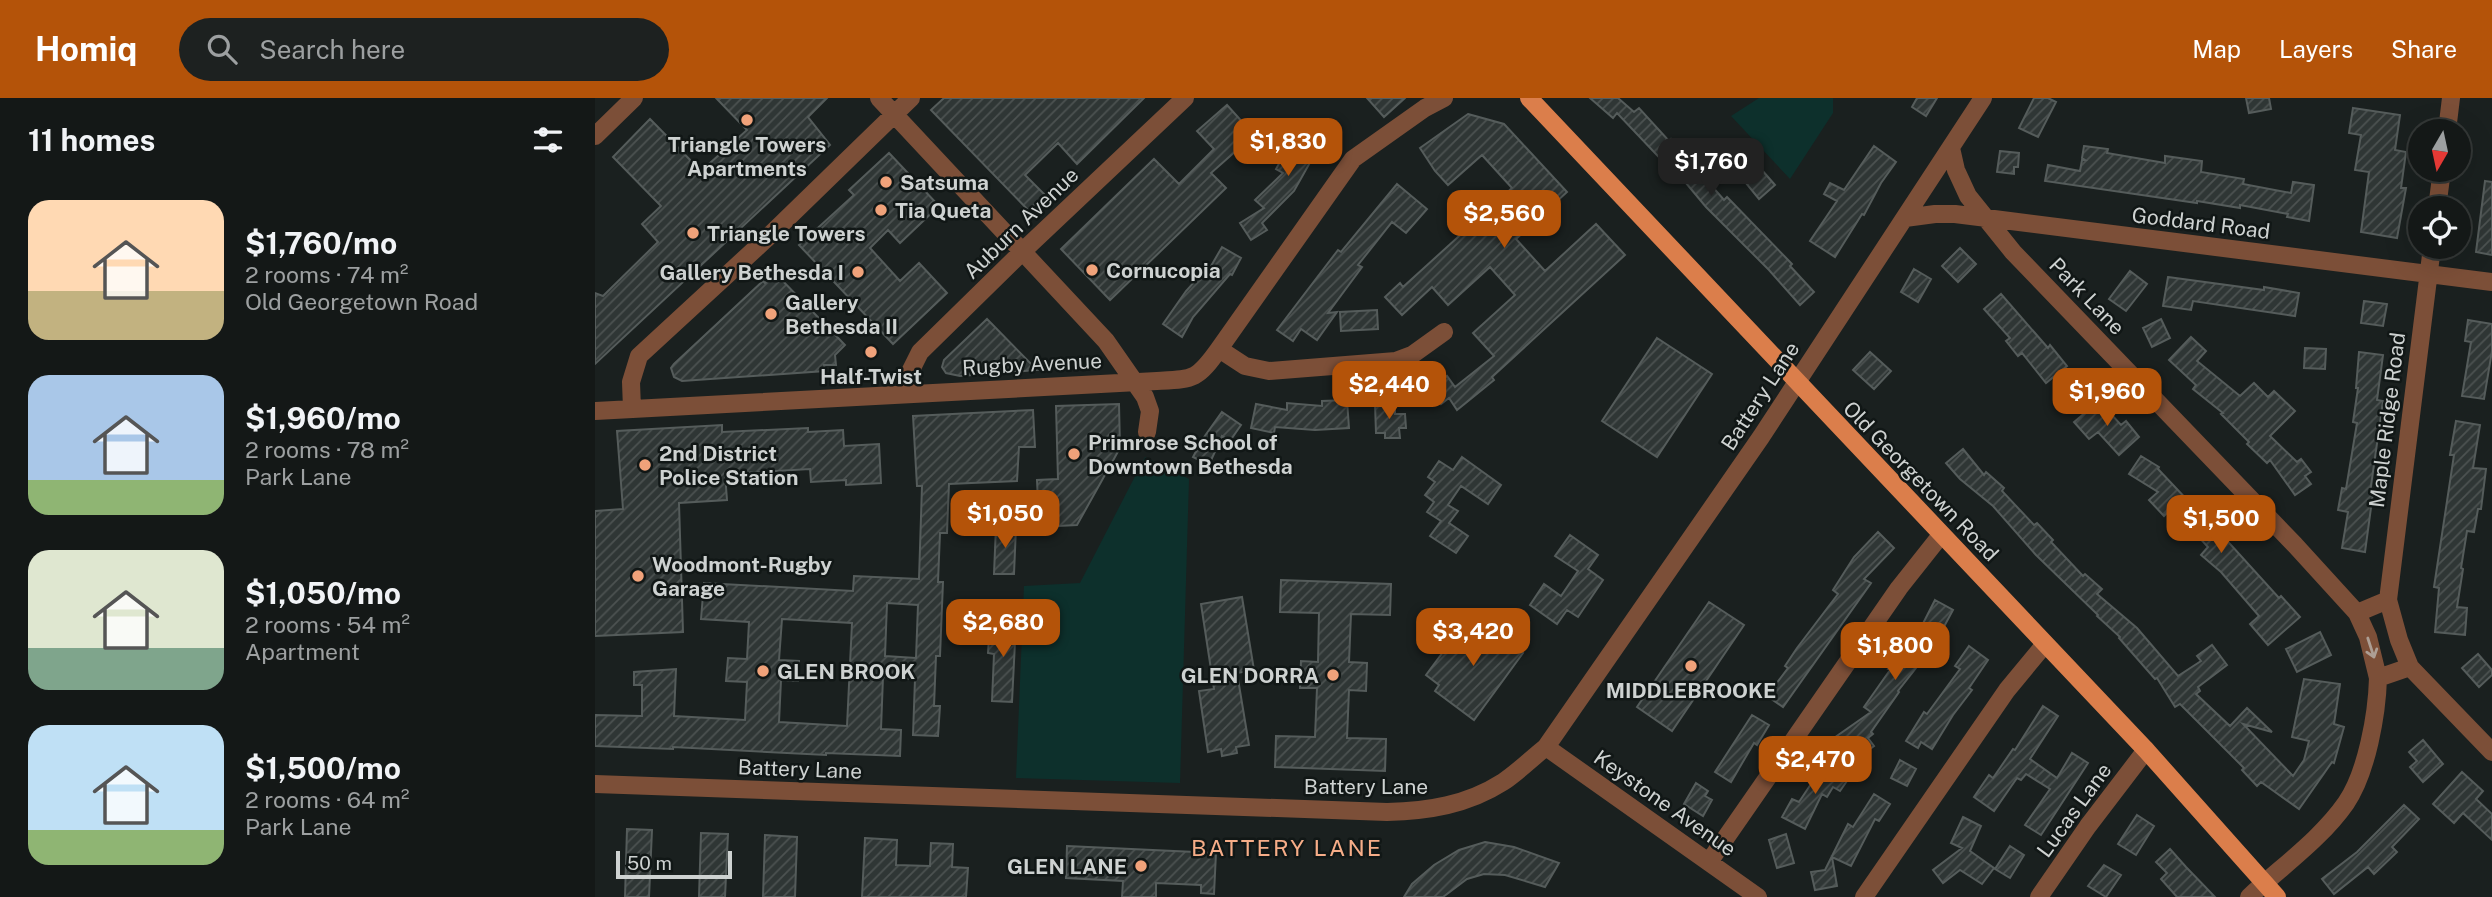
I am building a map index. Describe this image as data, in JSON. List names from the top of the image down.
{
  "streets": {
    "main road": ["Old Georgetown Road"],
    "street": [
      "Auburn Avenue",
      "Goddard Road",
      "Park Lane",
      "Rugby Avenue",
      "Battery Lane",
      "Maple Ridge Road",
      "Keystone Avenue",
      "Lucas Lane"
    ]
  },
  "crossings": [
    ["Auburn Avenue", "Rugby Avenue"],
    ["Goddard Road", "Park Lane"],
    ["Goddard Road", "Battery Lane"],
    ["Goddard Road", "Maple Ridge Road"],
    ["Park Lane", "Battery Lane"],
    ["Battery Lane", "Old Georgetown Road"],
    ["Battery Lane", "Keystone Avenue"],
    ["Old Georgetown Road", "Lucas Lane"]
  ],
  "districts": ["BATTERY LANE"],
  "places": [
    "Triangle Towers Apartments",
    "Satsuma",
    "Tia Queta",
    "Triangle Towers",
    "Cornucopia",
    "Gallery Bethesda I",
    "Gallery Bethesda II",
    "Half-Twist",
    "Primrose School of Downtown Bethesda",
    "2nd District Police Station",
    "Woodmont-Rugby Garage",
    "MIDDLEBROOKE",
    "GLEN BROOK",
    "GLEN DORRA",
    "GLEN LANE"
  ],
  "scale_bar": "50 m",
  "north": "bottom",
  "page": {
    "header": "Homiq",
    "search": "Search here",
    "nav": ["Map", "Layers", "Share"],
    "heading": "11 homes",
    "price": [
      "$1,830",
      "$1,760",
      "$2,560",
      "$2,440",
      "$1,960",
      "$1,050",
      "$1,500",
      "$2,680",
      "$3,420",
      "$1,800",
      "$2,470"
    ],
    "list": [
      {
        "name": "$1,760/mo",
        "note": "2 rooms · 74 m² · Old Georgetown Road"
      },
      {
        "name": "$1,960/mo",
        "note": "2 rooms · 78 m² · Park Lane"
      },
      {
        "name": "$1,050/mo",
        "note": "2 rooms · 54 m² · Apartment"
      },
      {
        "name": "$1,500/mo",
        "note": "2 rooms · 64 m² · Park Lane"
      }
    ],
    "scale": "50 m"
  }
}
